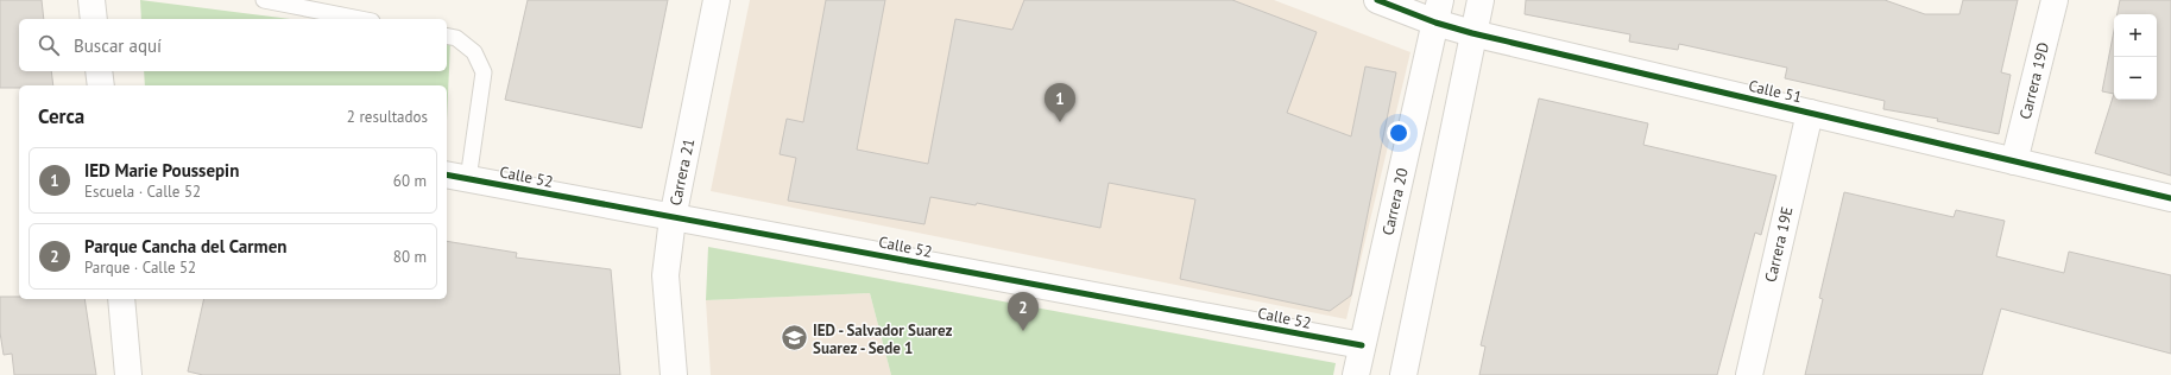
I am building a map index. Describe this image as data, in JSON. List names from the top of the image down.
{
  "streets": {
    "street": [
      "Carrera 19D",
      "Calle 51",
      "Carrera 21",
      "Calle 52",
      "Carrera 20",
      "Carrera 19E"
    ]
  },
  "crossings": [
    ["Carrera 19D", "Calle 51"],
    ["Calle 51", "Carrera 20"],
    ["Calle 51", "Carrera 19E"],
    ["Carrera 21", "Calle 52"],
    ["Calle 52", "Carrera 20"]
  ],
  "places": {
    "school or university": ["IED - Salvador Suarez Suarez - Sede 1"]
  },
  "page": {
    "map_buttons": ["+", "−"],
    "search": "Buscar aquí",
    "pins": ["1", "2"],
    "heading": ["Cerca", "2 resultados"],
    "list": [
      {
        "mark": "1",
        "name": "IED Marie Poussepin",
        "note": "Escuela · Calle 52",
        "value": "60 m"
      },
      {
        "mark": "2",
        "name": "Parque Cancha del Carmen",
        "note": "Parque · Calle 52",
        "value": "80 m"
      }
    ]
  }
}
